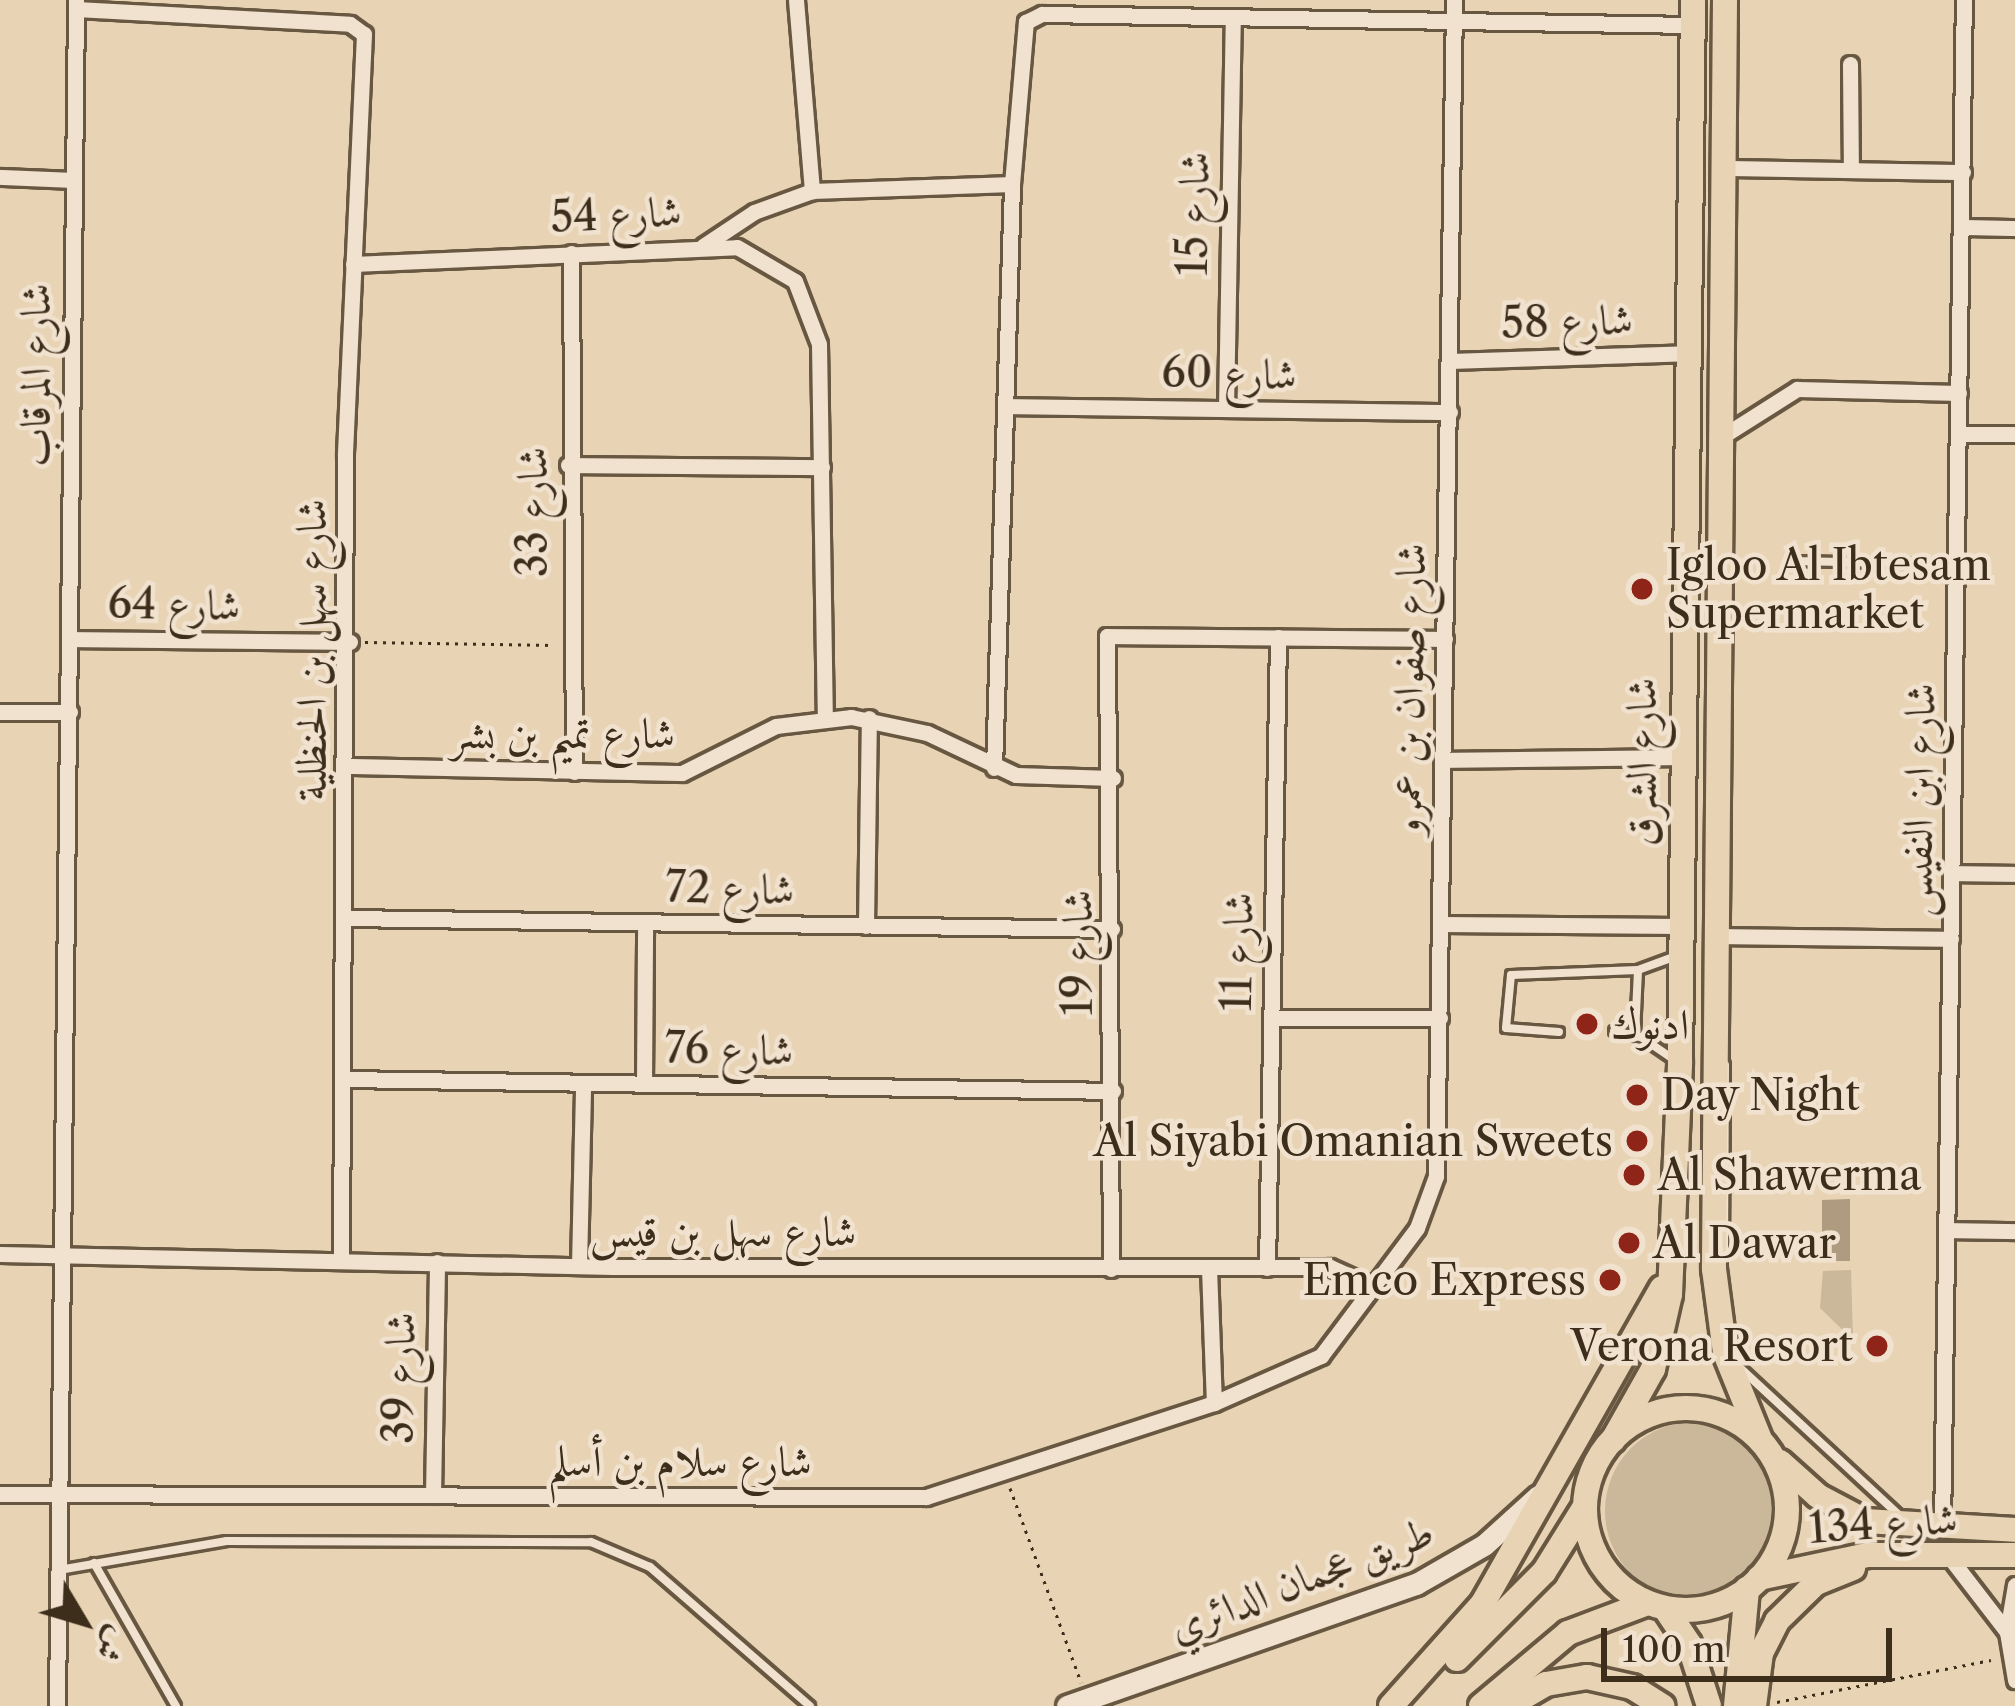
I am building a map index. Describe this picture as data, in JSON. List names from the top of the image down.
{
  "streets": {
    "main road": ["شارع الشرق", "شارع 134", "طريق عجمان الدائري"],
    "street": [
      "شارع 54",
      "شارع 15",
      "شارع 58",
      "شارع 60",
      "شارع المرقاب",
      "شارع 33",
      "شارع 64",
      "شارع سهل بن الحنظلية",
      "شارع صفوان بن عمرو",
      "شارع تميم بن بشر",
      "شارع ابن النفيس",
      "شارع 72",
      "شارع 11",
      "شارع 19",
      "شارع 76",
      "شارع سهل بن قيس",
      "شارع 39",
      "شارع سلام بن أسلم"
    ]
  },
  "crossings": [
    ["شارع 54", "شارع 33"],
    ["شارع 54", "شارع سهل بن الحنظلية"],
    ["شارع 15", "شارع 60"],
    ["شارع 58", "شارع صفوان بن عمرو"],
    ["شارع 58", "شارع الشرق"],
    ["شارع 60", "شارع صفوان بن عمرو"],
    ["شارع المرقاب", "شارع 64"],
    ["شارع المرقاب", "شارع سهل بن الحنظلية"],
    ["شارع المرقاب", "شارع سهل بن قيس"],
    ["شارع المرقاب", "شارع سلام بن أسلم"],
    ["شارع 33", "شارع تميم بن بشر"],
    ["شارع 64", "شارع سهل بن الحنظلية"],
    ["شارع سهل بن الحنظلية", "شارع تميم بن بشر"],
    ["شارع سهل بن الحنظلية", "شارع 72"],
    ["شارع سهل بن الحنظلية", "شارع 76"],
    ["شارع سهل بن الحنظلية", "شارع سهل بن قيس"],
    ["شارع صفوان بن عمرو", "شارع سهل بن قيس"],
    ["شارع صفوان بن عمرو", "شارع سلام بن أسلم"],
    ["شارع تميم بن بشر", "شارع 19"],
    ["شارع الشرق", "شارع 134"],
    ["شارع ابن النفيس", "شارع 134"],
    ["شارع 72", "شارع 19"],
    ["شارع 11", "شارع 19"],
    ["شارع 11", "شارع سهل بن قيس"],
    ["شارع 19", "شارع 76"],
    ["شارع 19", "شارع سهل بن قيس"],
    ["شارع سهل بن قيس", "شارع 39"],
    ["شارع 39", "شارع سلام بن أسلم"]
  ],
  "places": [
    "Igloo Al Ibtesam Supermarket",
    "ادنوك",
    "Day Night",
    "Al Siyabi Omanian Sweets",
    "Al Shawerma",
    "Al Dawar",
    "Emco Express",
    "Verona Resort"
  ],
  "scale_bar": "100 m",
  "north": "bottom right"
}
